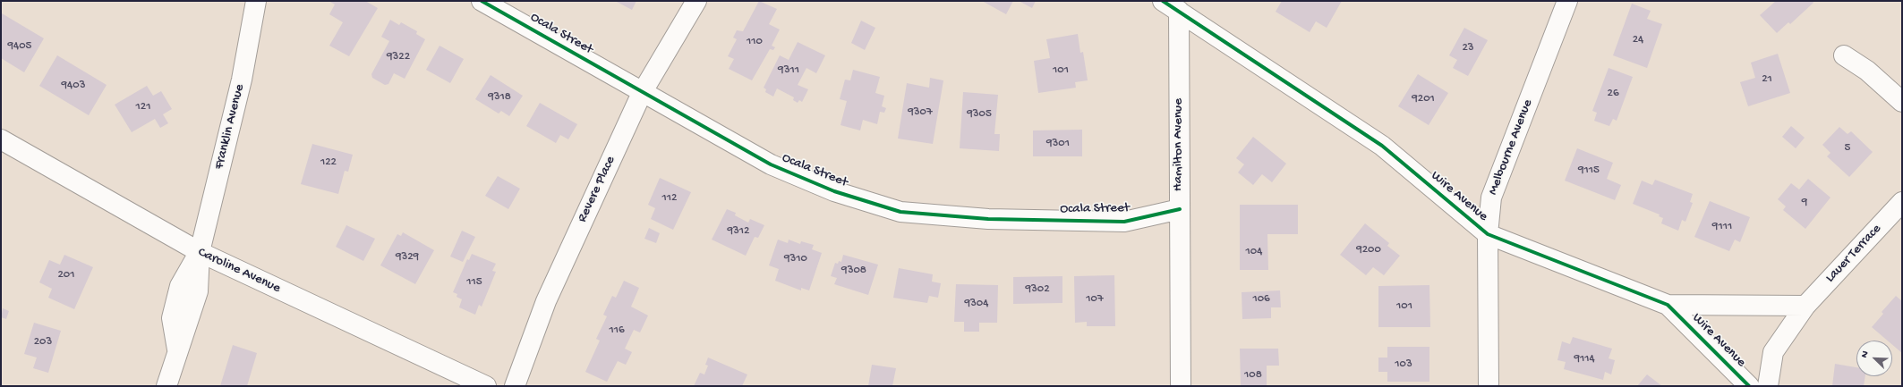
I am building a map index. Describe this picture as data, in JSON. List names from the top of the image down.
{
  "streets": {
    "street": [
      "Ocala Street",
      "Franklin Avenue",
      "Hamilton Avenue",
      "Melbourne Avenue",
      "Revere Place",
      "Wire Avenue",
      "Lauer Terrace",
      "Caroline Avenue"
    ]
  },
  "crossings": [
    ["Ocala Street", "Hamilton Avenue"],
    ["Ocala Street", "Revere Place"],
    ["Franklin Avenue", "Caroline Avenue"],
    ["Hamilton Avenue", "Wire Avenue"],
    ["Melbourne Avenue", "Wire Avenue"]
  ],
  "house_numbers": [
    "24",
    "110",
    "9405",
    "23",
    "9322",
    "9311",
    "101",
    "21",
    "9403",
    "26",
    "9318",
    "9201",
    "121",
    "9307",
    "9305",
    "9301",
    "5",
    "122",
    "9115",
    "112",
    "9",
    "9111",
    "9312",
    "9200",
    "104",
    "9329",
    "9310",
    "9308",
    "201",
    "115",
    "9302",
    "107",
    "106",
    "9304",
    "101",
    "116",
    "203",
    "9114",
    "103",
    "108"
  ],
  "north": "top left"
}
